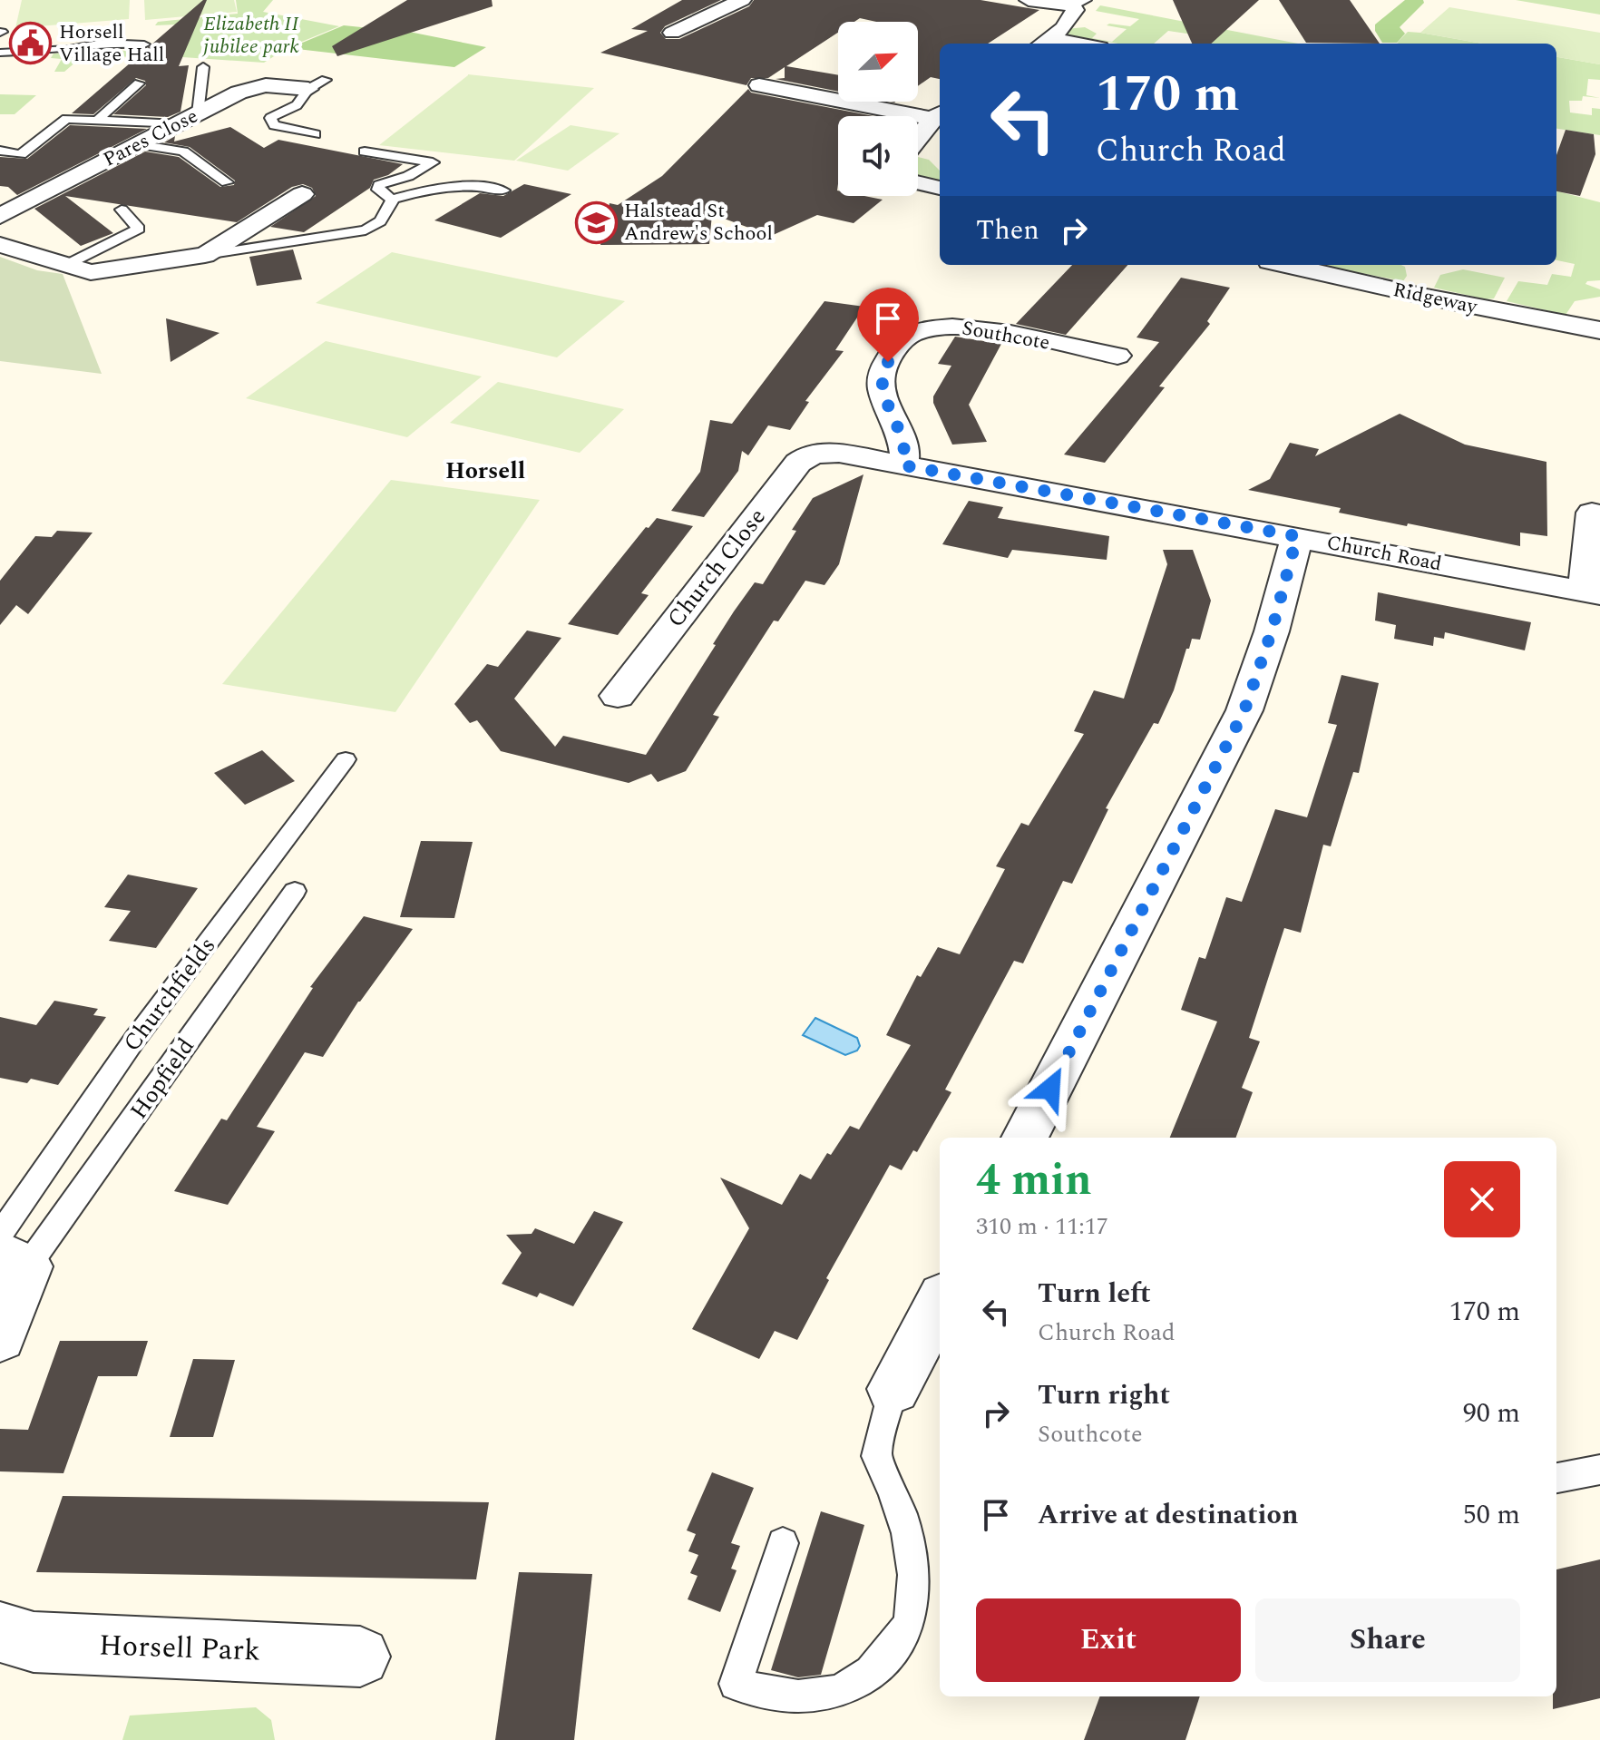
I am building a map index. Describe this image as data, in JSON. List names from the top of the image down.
{
  "streets": {
    "street": [
      "Pares Close",
      "Ridgeway",
      "Southcote",
      "Church Road",
      "Church Close",
      "Horsell Park"
    ],
    "lane": ["Churchfields", "Hopfield"]
  },
  "crossings": [
    ["Southcote", "Church Road"],
    ["Church Road", "Church Close"],
    ["Churchfields", "Hopfield"]
  ],
  "districts": ["Horsell"],
  "parks": ["Elizabeth II jubilee park"],
  "places": {
    "public building": ["Horsell Village Hall"],
    "school or university": ["Halstead St Andrew's School"]
  },
  "north": "top right",
  "page": {
    "turn": ["170 m", "Church Road"],
    "then": "Then",
    "heading": ["4 min", "310 m · 11:17"],
    "list": [
      {
        "name": "Turn left",
        "note": "Church Road",
        "value": "170 m"
      },
      {
        "name": "Turn right",
        "note": "Southcote",
        "value": "90 m"
      },
      {
        "name": "Arrive at destination",
        "value": "50 m"
      }
    ],
    "buttons": ["Exit", "Share"]
  }
}
